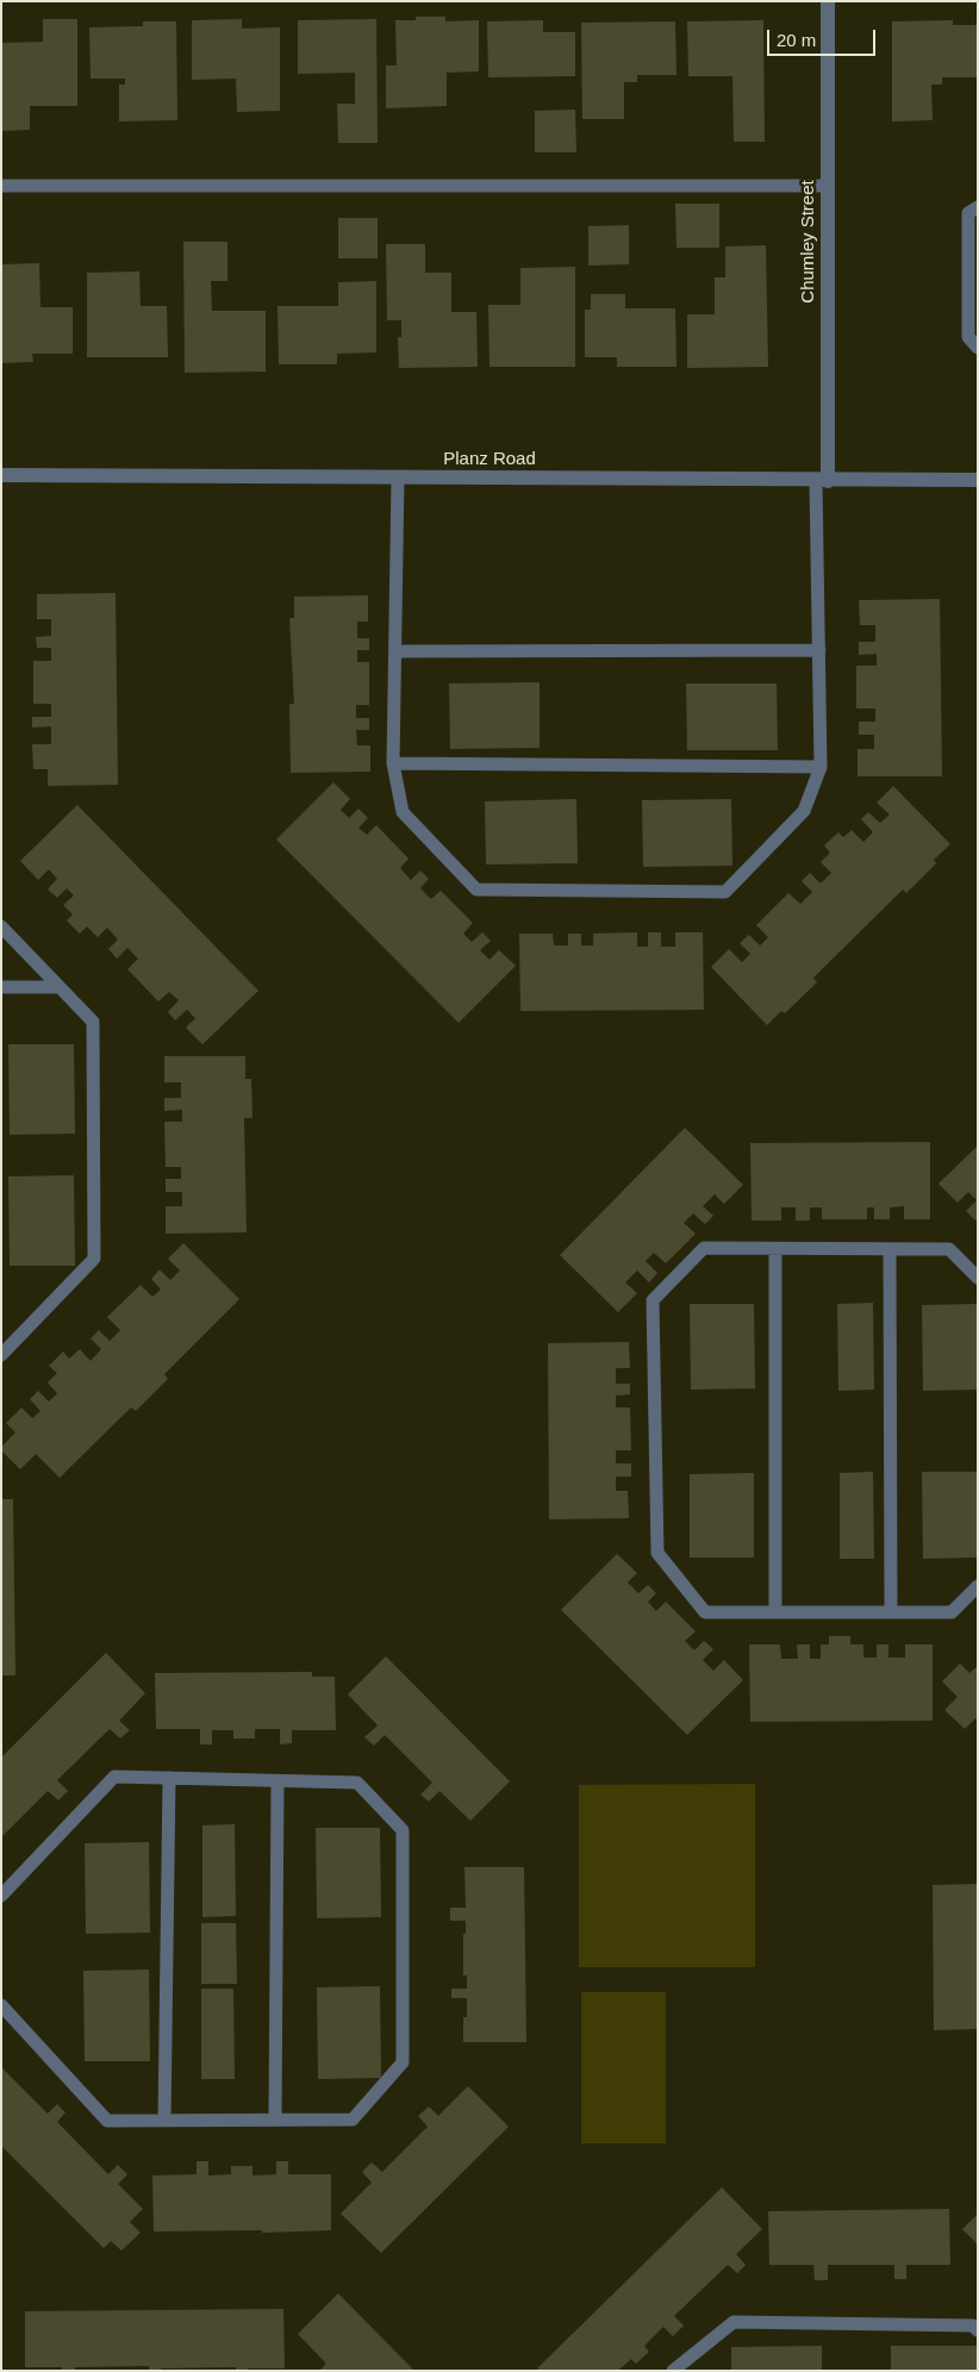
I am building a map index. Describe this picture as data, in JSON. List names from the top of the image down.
{
  "streets": {
    "street": ["Chumley Street", "Planz Road"]
  },
  "crossings": [
    ["Chumley Street", "Planz Road"]
  ],
  "scale_bar": "20 m"
}
